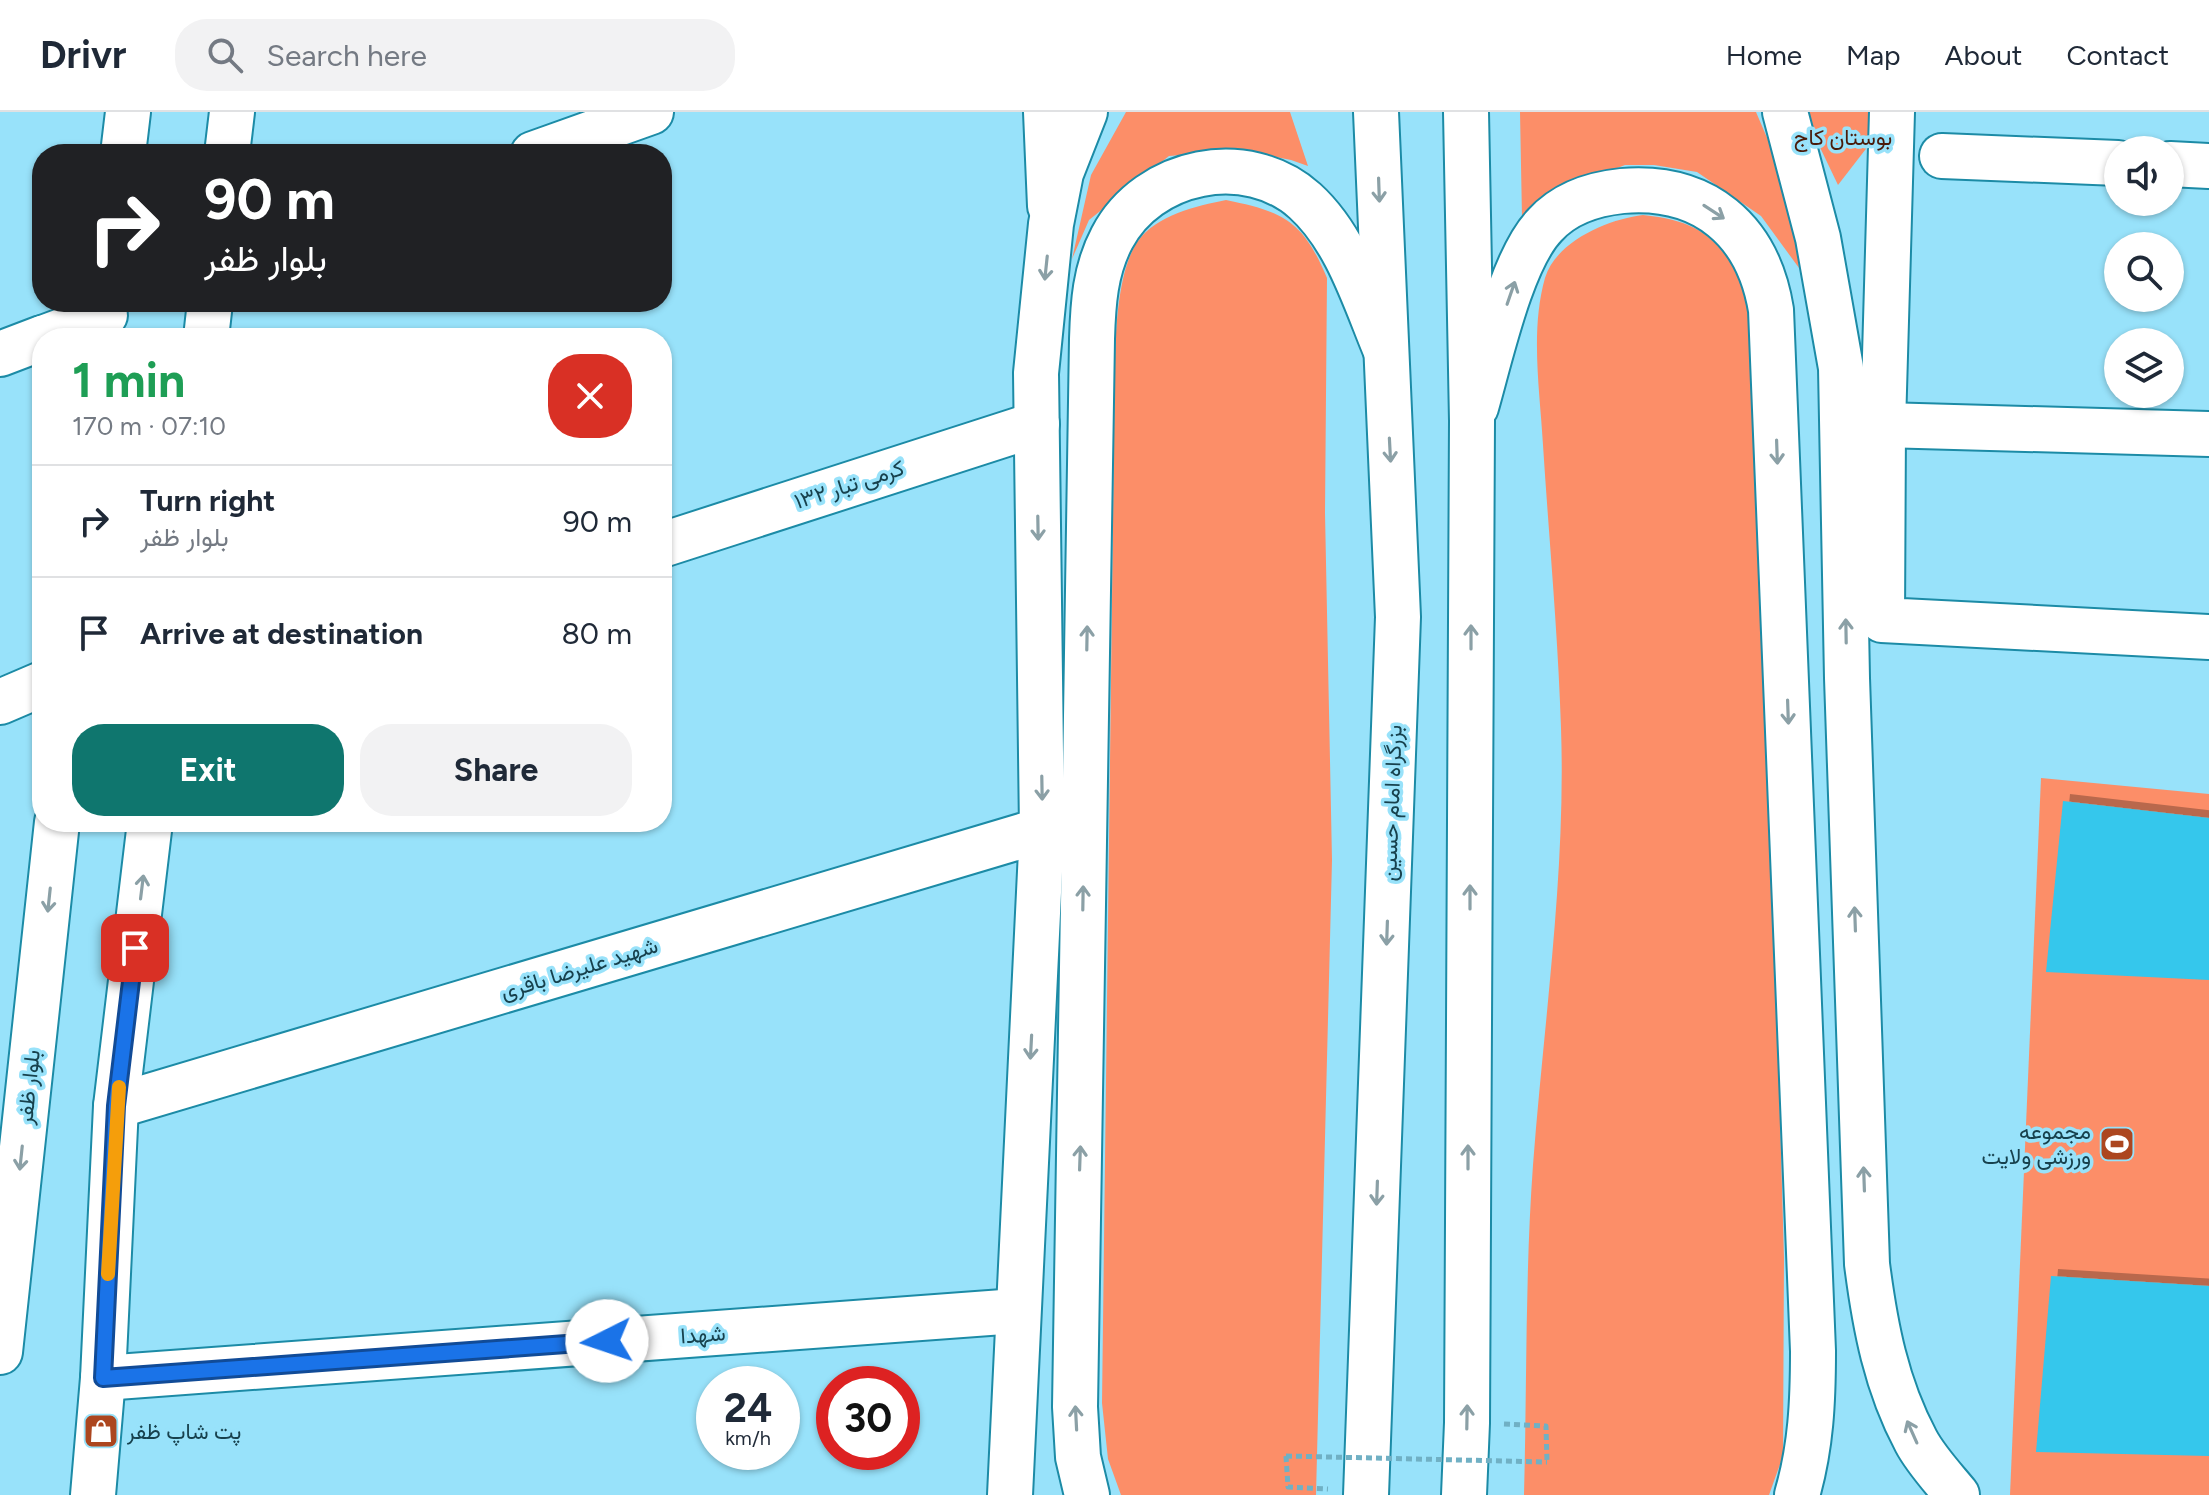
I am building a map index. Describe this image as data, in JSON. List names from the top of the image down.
{
  "streets": {
    "main road": [
      "کرمی تبار ۱۳۲",
      "بزرگراه امام حسین",
      "شهید علیرضا باقری",
      "بلوار ظفر",
      "شهدا"
    ]
  },
  "parks": ["بوستان کاج"],
  "places": {
    "sports": ["مجموعه ورزشی ولایت"],
    "shop": ["پت شاپ ظفر"]
  },
  "page": {
    "header": "Drivr",
    "search": "Search here",
    "nav": [
      "Home",
      "Map",
      "About",
      "Contact"
    ],
    "turn": ["90 m", "بلوار ظفر"],
    "heading": ["1 min", "170 m · 07:10"],
    "list": [
      {
        "name": "Turn right",
        "note": "بلوار ظفر",
        "value": "90 m"
      },
      {
        "name": "Arrive at destination",
        "value": "80 m"
      }
    ],
    "buttons": ["Exit", "Share"],
    "speed": "24 km/h",
    "limit": "30"
  }
}
